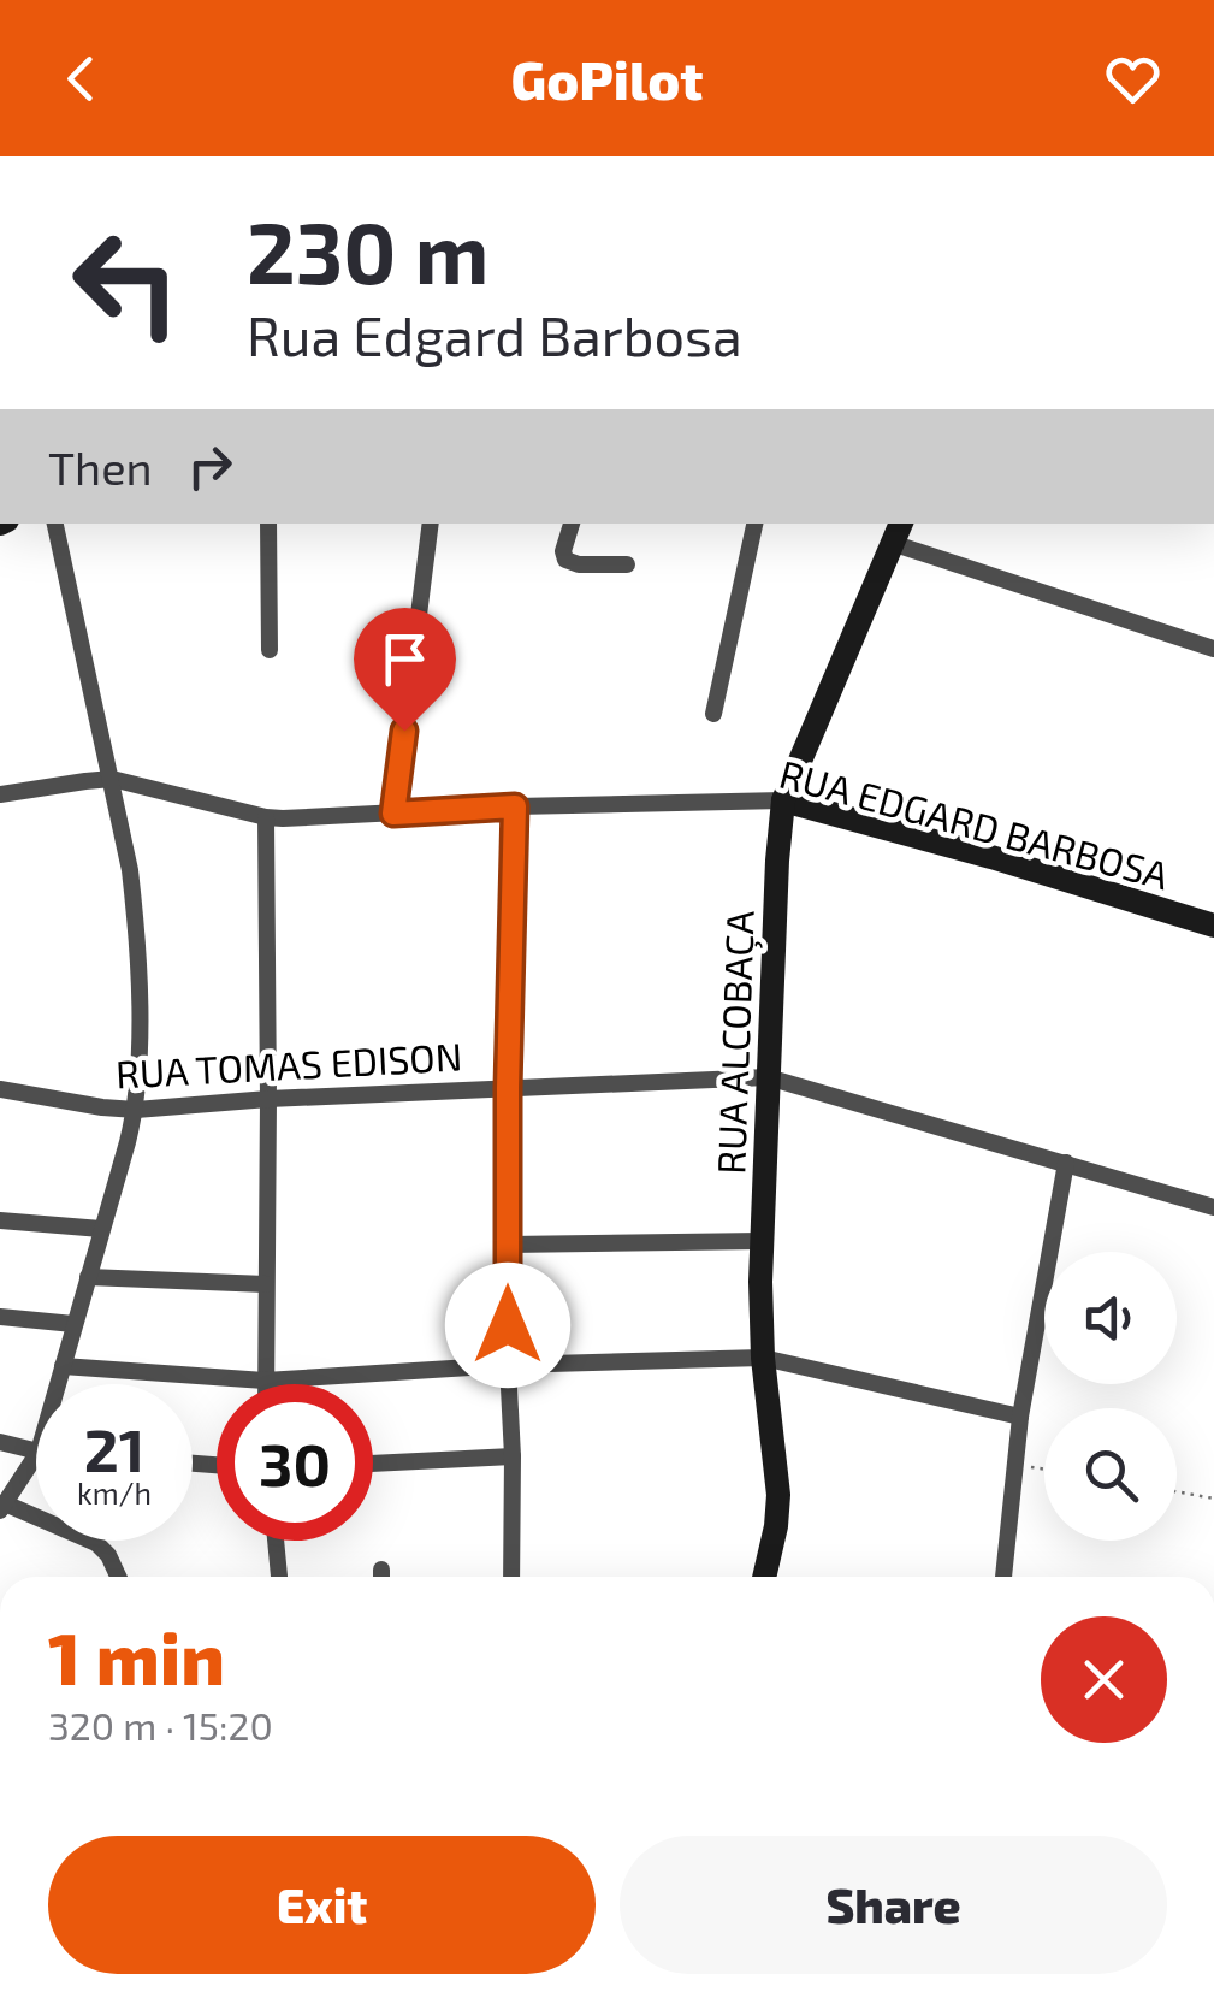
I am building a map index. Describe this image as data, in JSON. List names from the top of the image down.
{
  "streets": {
    "main road": ["RUA EDGARD BARBOSA", "RUA ALCOBAÇA"],
    "street": ["RUA TOMAS EDISON"]
  },
  "crossings": [
    ["RUA EDGARD BARBOSA", "RUA ALCOBAÇA"],
    ["RUA ALCOBAÇA", "RUA TOMAS EDISON"]
  ],
  "page": {
    "header": "GoPilot",
    "turn": ["230 m", "Rua Edgard Barbosa"],
    "then": "Then",
    "speed": "21 km/h",
    "limit": "30",
    "heading": ["1 min", "320 m · 15:20"],
    "buttons": ["Exit", "Share"]
  }
}
